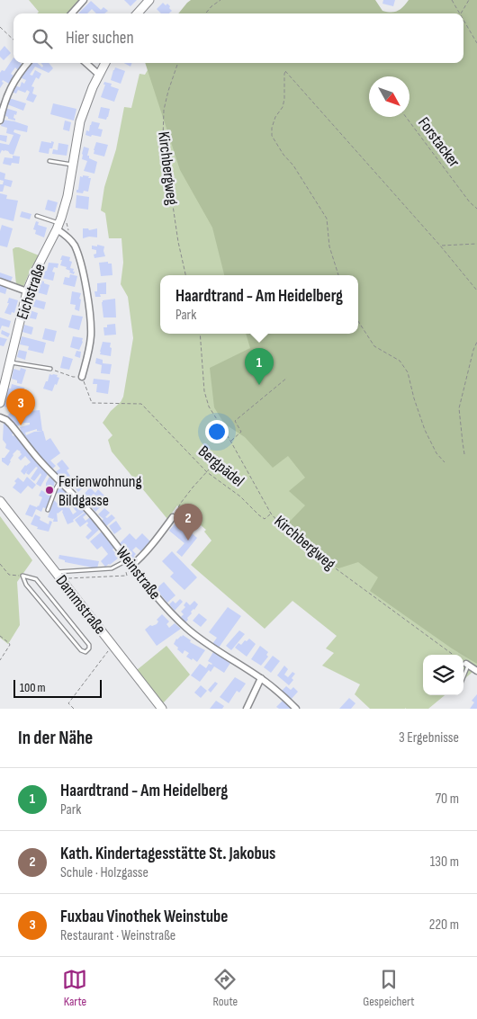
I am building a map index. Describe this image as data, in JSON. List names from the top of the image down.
{
  "streets": {
    "street": ["Eichstraße", "Weinstraße", "Dammstraße"],
    "path": ["Forstacker", "Kirchbergweg", "Bergpädel"]
  },
  "crossings": [
    ["Kirchbergweg", "Bergpädel"]
  ],
  "places": ["Ferienwohnung Bildgasse"],
  "scale_bar": "100 m",
  "north": "bottom right",
  "page": {
    "search": "Hier suchen",
    "popup": ["Haardtrand - Am Heidelberg", "Park"],
    "pins": ["1", "3", "2"],
    "scale": "100 m",
    "heading": ["In der Nähe", "3 Ergebnisse"],
    "list": [
      {
        "mark": "1",
        "name": "Haardtrand - Am Heidelberg",
        "note": "Park",
        "value": "70 m"
      },
      {
        "mark": "2",
        "name": "Kath. Kindertagesstätte St. Jakobus",
        "note": "Schule · Holzgasse",
        "value": "130 m"
      },
      {
        "mark": "3",
        "name": "Fuxbau Vinothek Weinstube",
        "note": "Restaurant · Weinstraße",
        "value": "220 m"
      }
    ],
    "nav": ["Karte", "Route", "Gespeichert"]
  }
}
